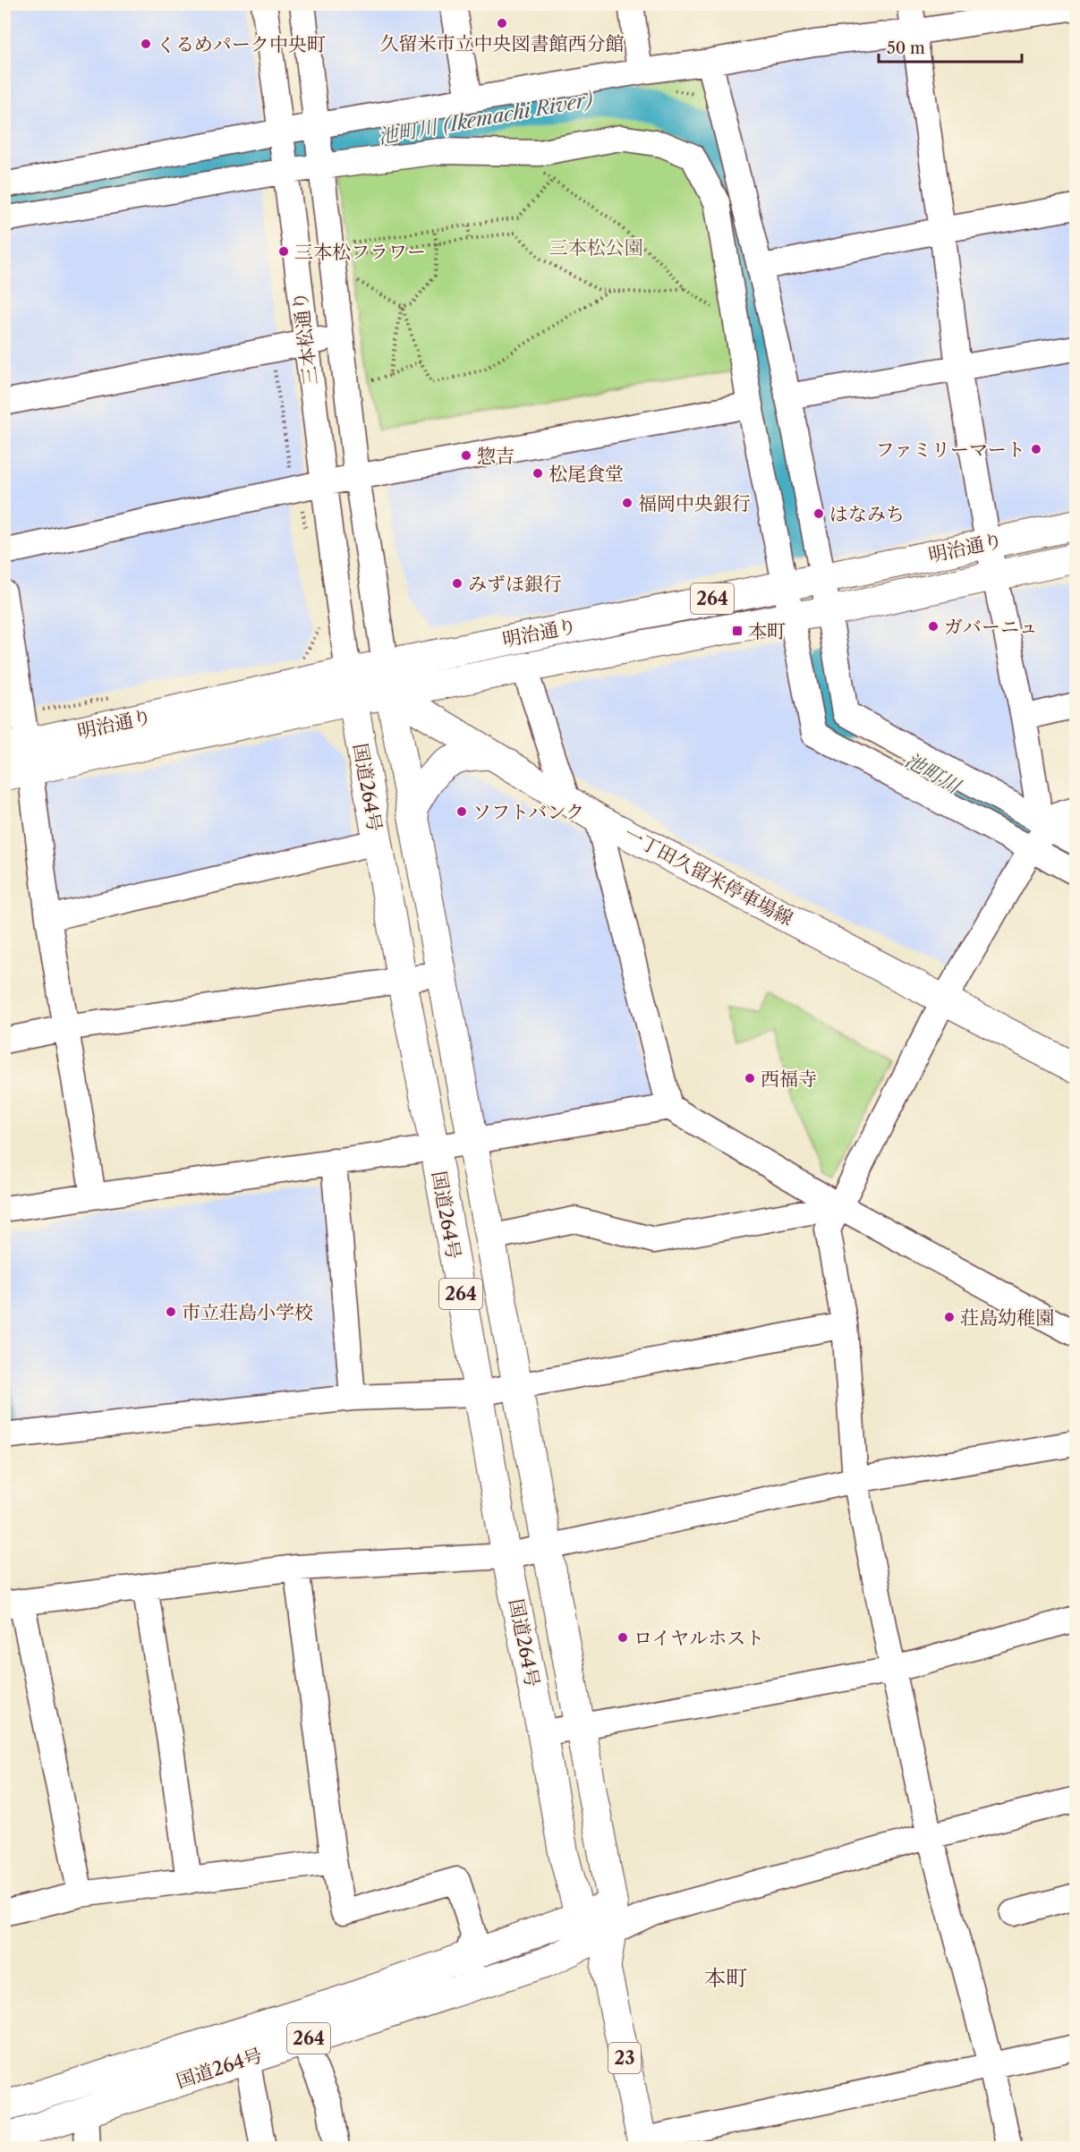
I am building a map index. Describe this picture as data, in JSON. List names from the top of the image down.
{
  "streets": {
    "main road": [
      "明治通り",
      "264",
      "国道264号",
      "一丁田久留米停車場線",
      "23"
    ],
    "street": ["三本松通り"]
  },
  "crossings": [
    ["三本松通り", "明治通り"],
    ["三本松通り", "国道264号"],
    ["三本松通り", "一丁田久留米停車場線"],
    ["明治通り", "国道264号"],
    ["明治通り", "一丁田久留米停車場線"],
    ["国道264号", "一丁田久留米停車場線"],
    ["国道264号", "23"]
  ],
  "districts": ["本町"],
  "water": ["池町川 (Ikemachi River)", "池町川"],
  "parks": ["三本松公園"],
  "places": {
    "other": [
      "久留米市立中央図書館西分館",
      "くるめパーク中央町",
      "三本松フラワー",
      "ファミリーマート",
      "惣吉",
      "松尾食堂",
      "福岡中央銀行",
      "はなみち",
      "みずほ銀行",
      "ガバーニュ",
      "ソフトバンク",
      "西福寺",
      "市立荘島小学校",
      "荘島幼稚園",
      "ロイヤルホスト"
    ],
    "transit": ["本町"]
  },
  "scale_bar": "50 m"
}
